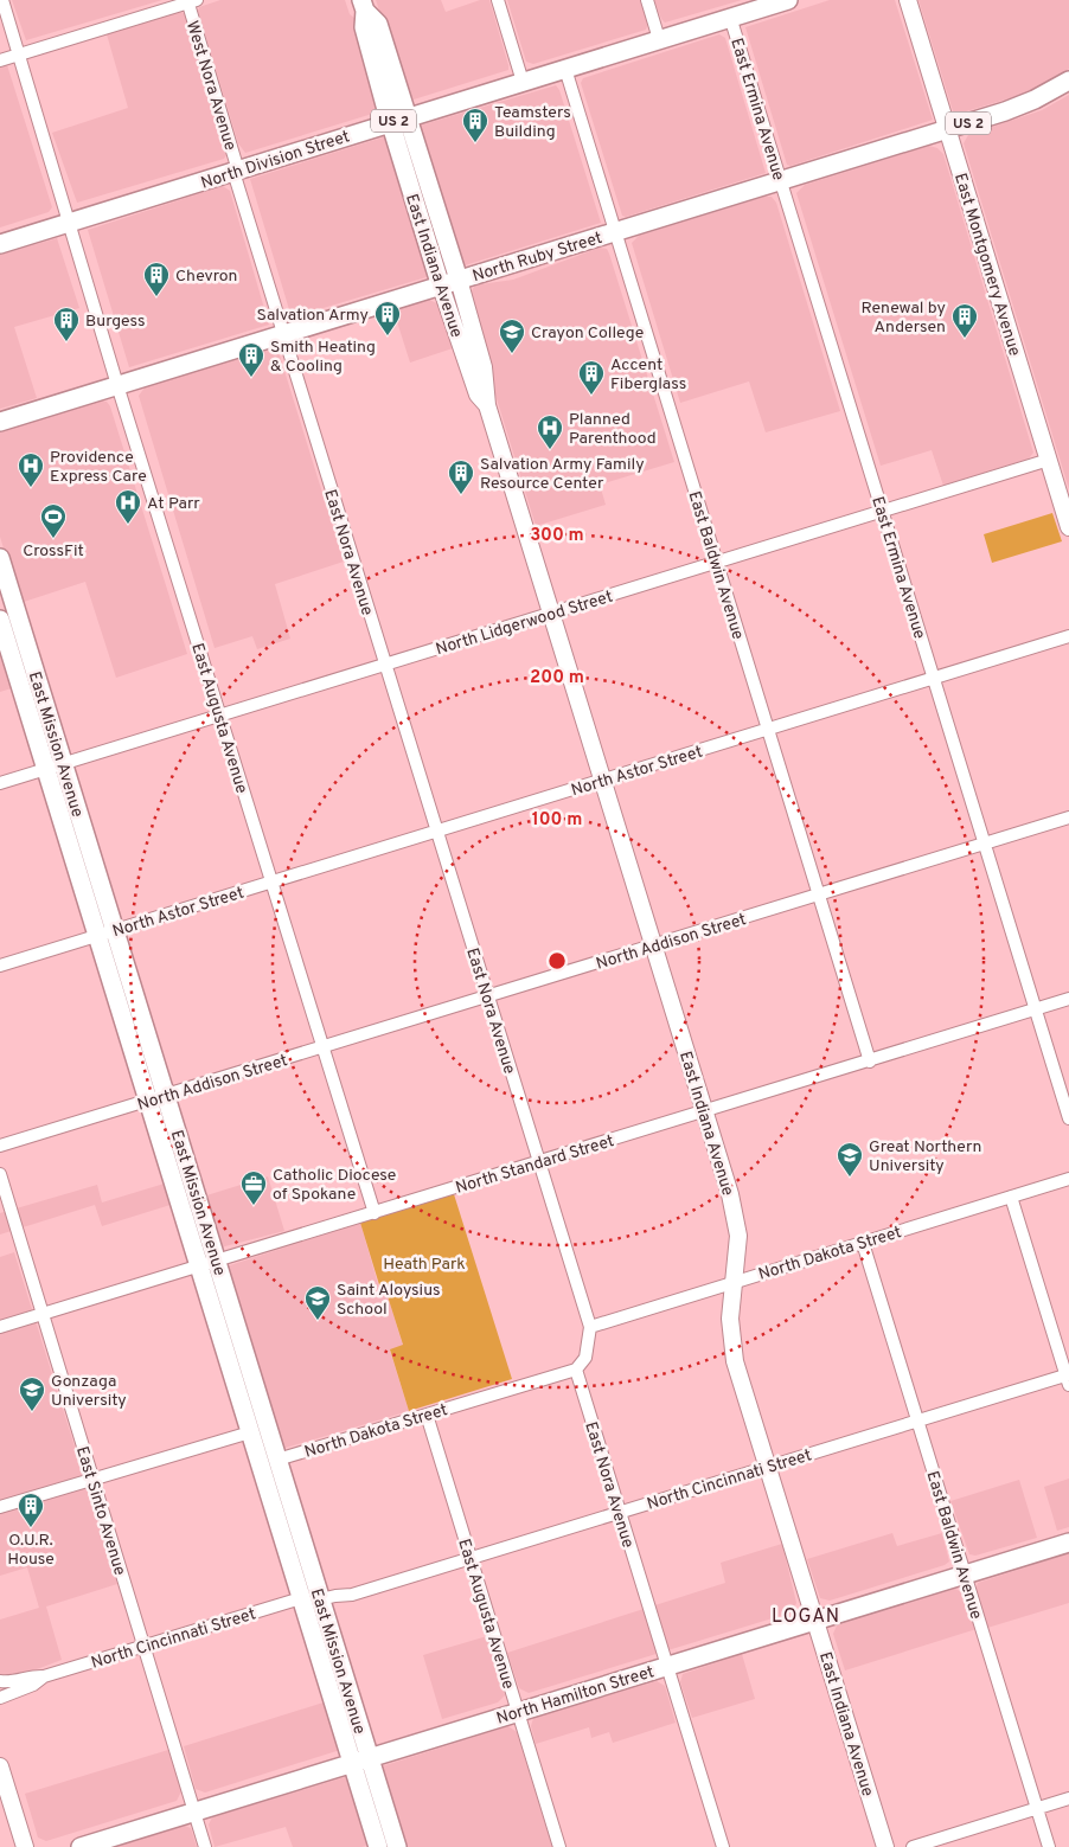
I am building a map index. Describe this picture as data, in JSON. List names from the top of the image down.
{
  "streets": {
    "main road": [
      "US 2",
      "North Division Street",
      "North Ruby Street",
      "East Montgomery Avenue",
      "East Indiana Avenue",
      "East Mission Avenue",
      "North Hamilton Street"
    ],
    "street": [
      "West Nora Avenue",
      "East Ermina Avenue",
      "East Nora Avenue",
      "East Baldwin Avenue",
      "North Lidgerwood Street",
      "East Augusta Avenue",
      "North Astor Street",
      "North Addison Street",
      "North Standard Street",
      "North Dakota Street",
      "North Cincinnati Street",
      "East Sinto Avenue"
    ]
  },
  "crossings": [
    ["West Nora Avenue", "North Division Street"],
    ["West Nora Avenue", "East Nora Avenue"],
    ["East Ermina Avenue", "North Division Street"],
    ["East Ermina Avenue", "North Ruby Street"],
    ["East Ermina Avenue", "North Lidgerwood Street"],
    ["East Ermina Avenue", "North Astor Street"],
    ["East Ermina Avenue", "North Addison Street"],
    ["East Ermina Avenue", "North Standard Street"],
    ["North Division Street", "East Indiana Avenue"],
    ["North Division Street", "East Nora Avenue"],
    ["North Division Street", "East Baldwin Avenue"],
    ["North Division Street", "East Augusta Avenue"],
    ["North Ruby Street", "East Montgomery Avenue"],
    ["North Ruby Street", "East Indiana Avenue"],
    ["North Ruby Street", "East Nora Avenue"],
    ["North Ruby Street", "East Baldwin Avenue"],
    ["North Ruby Street", "East Augusta Avenue"],
    ["East Montgomery Avenue", "North Lidgerwood Street"],
    ["East Indiana Avenue", "North Lidgerwood Street"],
    ["East Indiana Avenue", "North Astor Street"],
    ["East Indiana Avenue", "North Addison Street"],
    ["East Indiana Avenue", "North Standard Street"],
    ["East Indiana Avenue", "North Dakota Street"],
    ["East Indiana Avenue", "North Cincinnati Street"],
    ["East Indiana Avenue", "North Hamilton Street"],
    ["East Nora Avenue", "North Lidgerwood Street"],
    ["East Nora Avenue", "North Astor Street"],
    ["East Nora Avenue", "North Addison Street"],
    ["East Nora Avenue", "North Standard Street"],
    ["East Nora Avenue", "North Dakota Street"],
    ["East Nora Avenue", "North Cincinnati Street"],
    ["East Nora Avenue", "North Hamilton Street"],
    ["East Baldwin Avenue", "North Lidgerwood Street"],
    ["East Baldwin Avenue", "North Astor Street"],
    ["East Baldwin Avenue", "North Addison Street"],
    ["East Baldwin Avenue", "North Standard Street"],
    ["East Baldwin Avenue", "North Dakota Street"],
    ["East Baldwin Avenue", "North Cincinnati Street"],
    ["East Baldwin Avenue", "North Hamilton Street"],
    ["North Lidgerwood Street", "East Augusta Avenue"],
    ["North Lidgerwood Street", "East Mission Avenue"],
    ["East Augusta Avenue", "North Astor Street"],
    ["East Augusta Avenue", "North Addison Street"],
    ["East Augusta Avenue", "North Standard Street"],
    ["East Augusta Avenue", "North Dakota Street"],
    ["East Augusta Avenue", "North Cincinnati Street"],
    ["East Augusta Avenue", "North Hamilton Street"],
    ["East Mission Avenue", "North Astor Street"],
    ["East Mission Avenue", "North Addison Street"],
    ["East Mission Avenue", "North Standard Street"],
    ["East Mission Avenue", "North Dakota Street"],
    ["East Mission Avenue", "North Cincinnati Street"],
    ["East Mission Avenue", "North Hamilton Street"],
    ["North Standard Street", "East Sinto Avenue"],
    ["North Cincinnati Street", "East Sinto Avenue"],
    ["East Sinto Avenue", "North Hamilton Street"]
  ],
  "districts": ["LOGAN"],
  "parks": ["Heath Park"],
  "places": {
    "building": [
      "Teamsters Building",
      "Chevron",
      "Salvation Army",
      "Renewal by Andersen",
      "Burgess",
      "Smith Heating & Cooling",
      "Accent Fiberglass",
      "Salvation Army Family Resource Center",
      "O.U.R. House"
    ],
    "school or university": [
      "Crayon College",
      "Great Northern University",
      "Saint Aloysius School",
      "Gonzaga University"
    ],
    "hospital": ["Planned Parenthood", "Providence Express Care", "At Parr"],
    "sports": ["CrossFit"],
    "office": ["Catholic Diocese of Spokane"]
  },
  "rings": ["300 m", "200 m", "100 m"]
}
